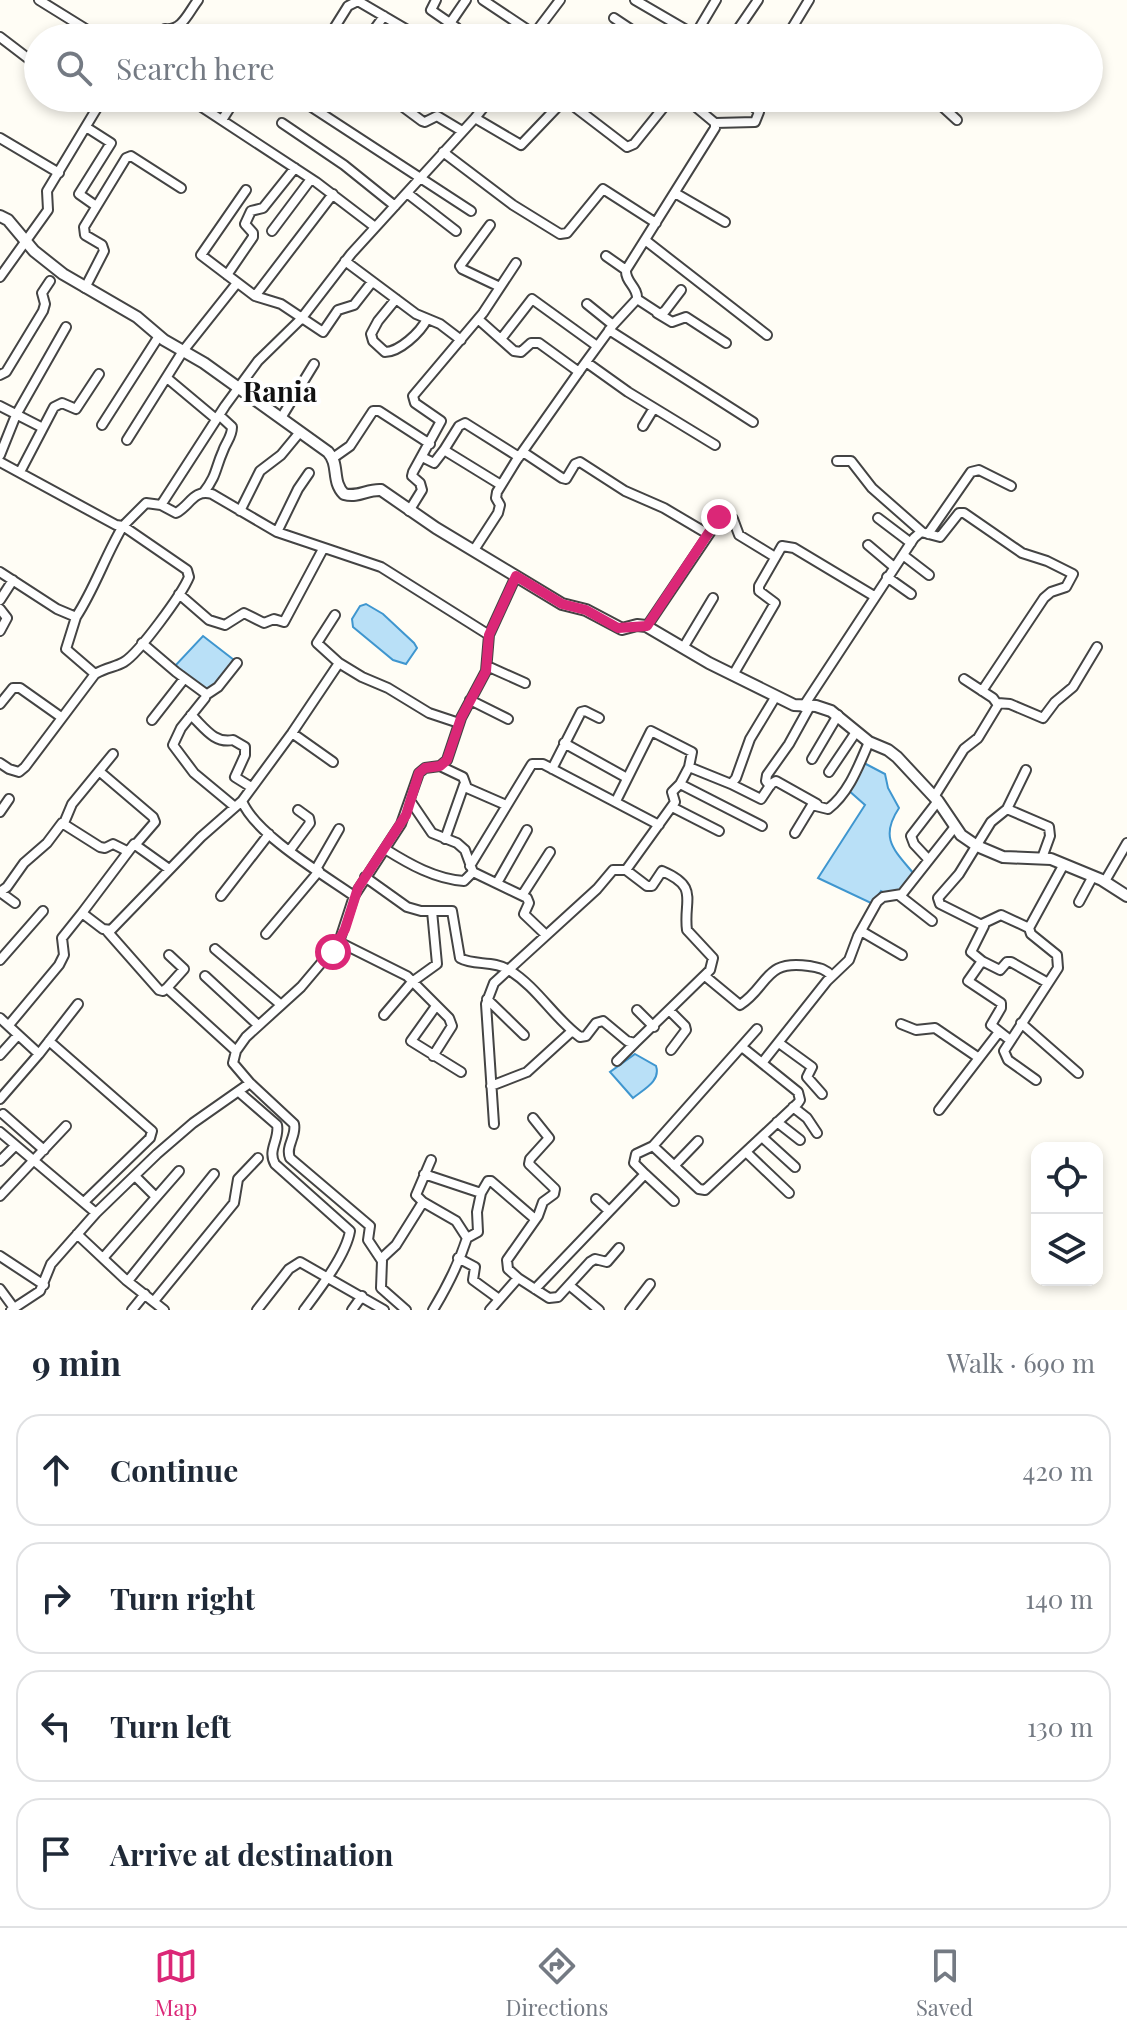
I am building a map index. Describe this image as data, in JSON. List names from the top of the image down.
{
  "districts": ["Rania"],
  "page": {
    "search": "Search here",
    "heading": ["9 min", "Walk · 690 m"],
    "list": [
      ["Continue", "420 m"],
      ["Turn right", "140 m"],
      ["Turn left", "130 m"],
      "Arrive at destination"
    ],
    "nav": ["Map", "Directions", "Saved"]
  }
}
